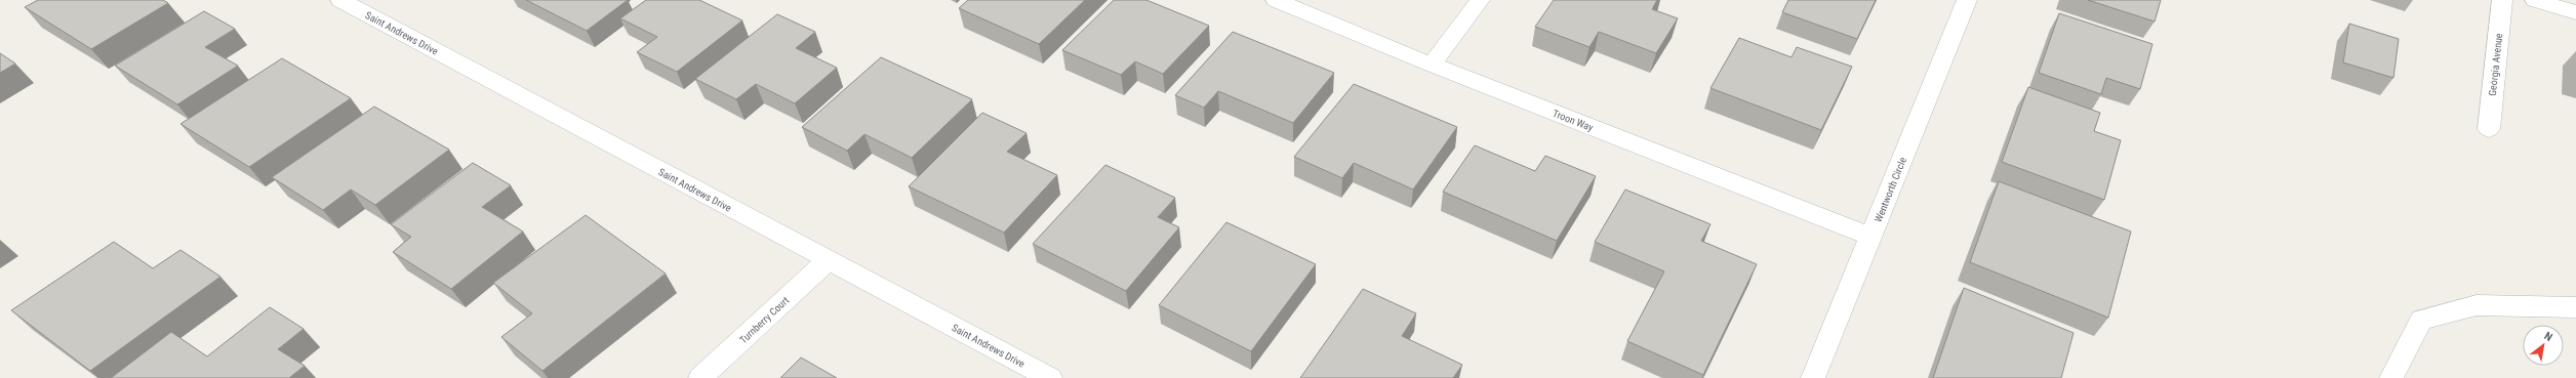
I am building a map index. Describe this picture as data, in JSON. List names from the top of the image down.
{
  "streets": {
    "street": [
      "Saint Andrews Drive",
      "Georgia Avenue",
      "Troon Way",
      "Wentworth Circle",
      "Turnberry Court"
    ]
  },
  "crossings": [
    ["Saint Andrews Drive", "Turnberry Court"],
    ["Troon Way", "Wentworth Circle"]
  ],
  "north": "top right"
}
